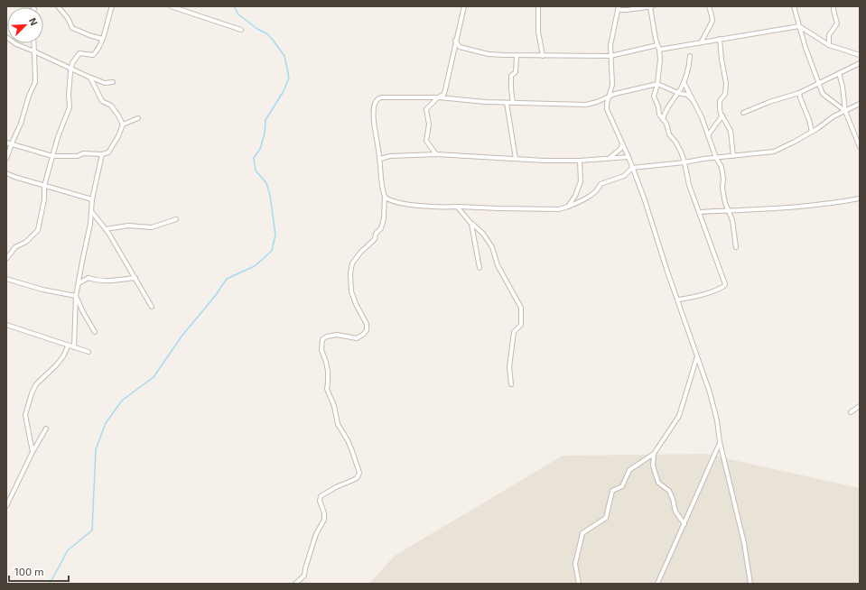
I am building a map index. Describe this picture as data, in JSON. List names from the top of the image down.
{
  "scale_bar": "100 m",
  "north": "top right"
}
